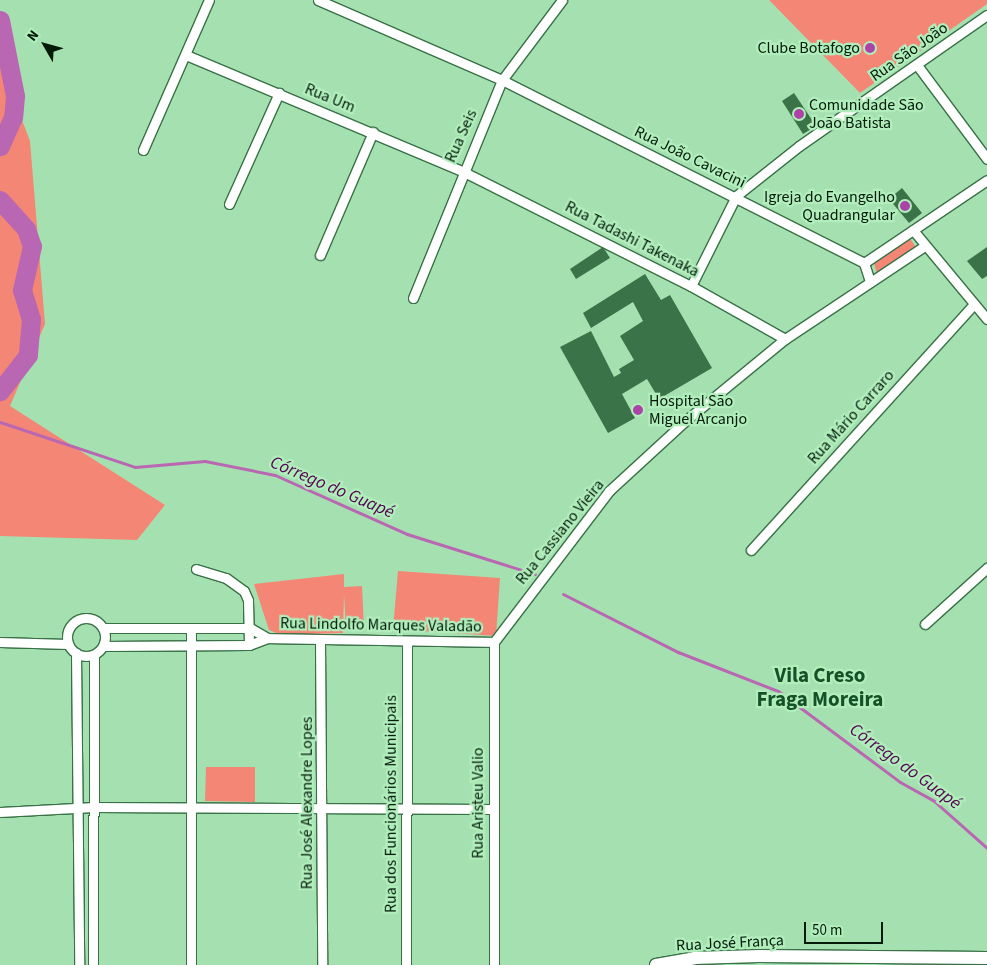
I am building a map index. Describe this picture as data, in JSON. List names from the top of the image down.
{
  "streets": {
    "main road": ["Rua José França"],
    "street": [
      "Rua São João",
      "Rua Um",
      "Rua Seis",
      "Rua João Cavacini",
      "Rua Tadashi Takenaka",
      "Rua Mário Carraro",
      "Rua Cassiano Vieira",
      "Rua Lindolfo Marques Valadão",
      "Rua José Alexandre Lopes",
      "Rua Aristeu Valio",
      "Rua dos Funcionários Municipais"
    ]
  },
  "crossings": [
    ["Rua São João", "Rua João Cavacini"],
    ["Rua São João", "Rua Tadashi Takenaka"],
    ["Rua Um", "Rua Seis"],
    ["Rua Um", "Rua Tadashi Takenaka"],
    ["Rua Seis", "Rua João Cavacini"],
    ["Rua Seis", "Rua Tadashi Takenaka"],
    ["Rua Tadashi Takenaka", "Rua Cassiano Vieira"],
    ["Rua Cassiano Vieira", "Rua Lindolfo Marques Valadão"],
    ["Rua Cassiano Vieira", "Rua Aristeu Valio"],
    ["Rua Lindolfo Marques Valadão", "Rua José Alexandre Lopes"],
    ["Rua Lindolfo Marques Valadão", "Rua Aristeu Valio"],
    ["Rua Lindolfo Marques Valadão", "Rua dos Funcionários Municipais"]
  ],
  "districts": ["Vila Creso Fraga Moreira"],
  "water": ["Córrego do Guapé"],
  "places": [
    "Clube Botafogo",
    "Comunidade São João Batista",
    "Igreja do Evangelho Quadrangular",
    "Hospital São Miguel Arcanjo"
  ],
  "scale_bar": "50 m",
  "north": "top left"
}
